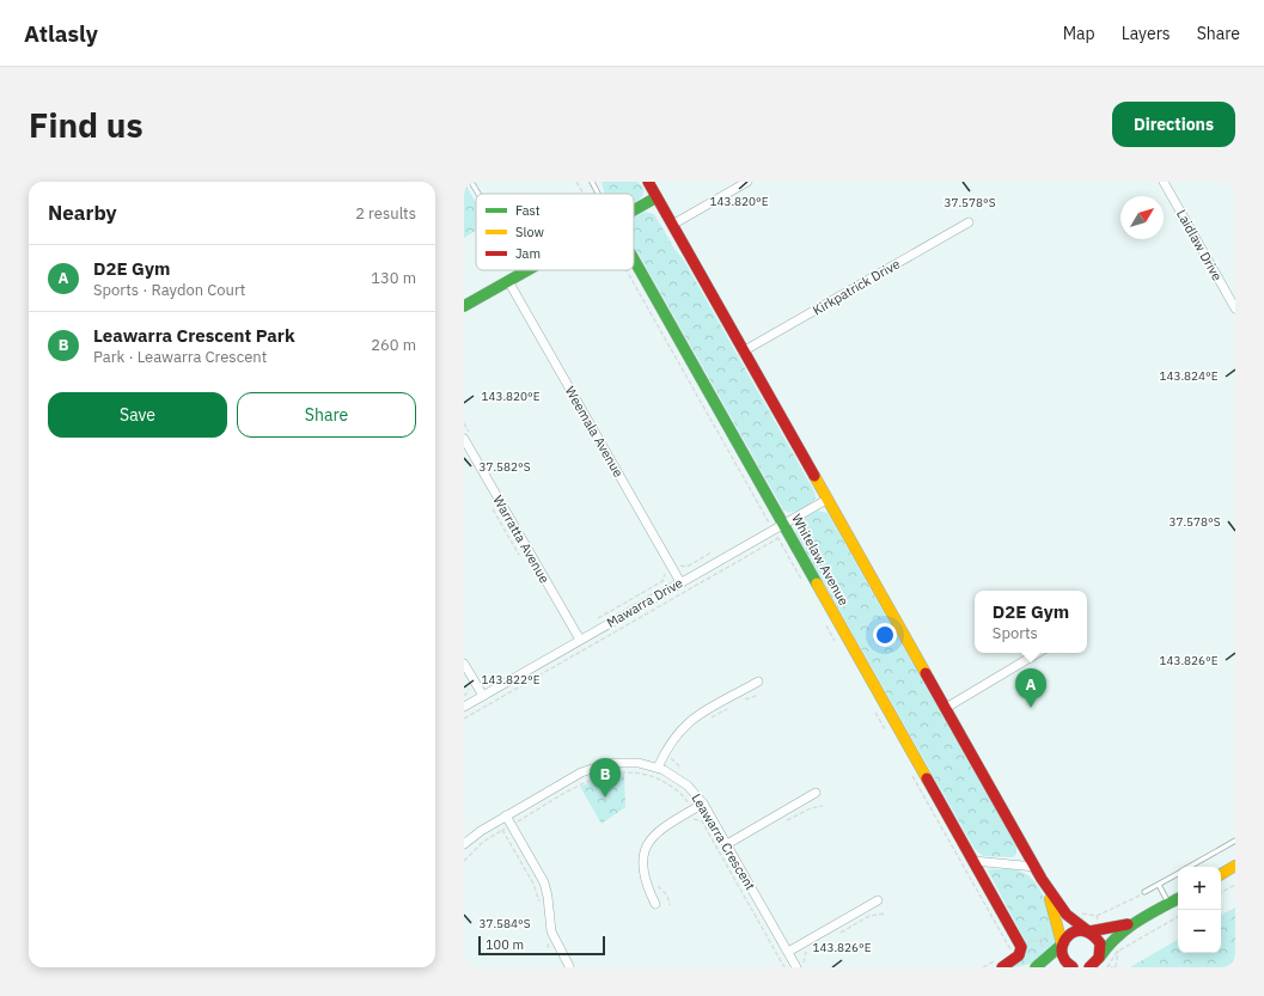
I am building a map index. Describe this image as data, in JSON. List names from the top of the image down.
{
  "streets": {
    "street": [
      "Laidlaw Drive",
      "Kirkpatrick Drive",
      "Weemala Avenue",
      "Warratta Avenue",
      "Whitelaw Avenue",
      "Mawarra Drive",
      "Leawarra Crescent"
    ]
  },
  "crossings": [
    ["Weemala Avenue", "Mawarra Drive"],
    ["Warratta Avenue", "Mawarra Drive"],
    ["Whitelaw Avenue", "Mawarra Drive"]
  ],
  "legend": ["Fast", "Slow", "Jam"],
  "scale_bar": "100 m",
  "north": "top right",
  "page": {
    "header": "Atlasly",
    "nav": ["Map", "Layers", "Share"],
    "buttons": [
      "Directions",
      ["Save", "Share"]
    ],
    "title": "Find us",
    "heading": ["Nearby", "2 results"],
    "list": [
      {
        "mark": "A",
        "name": "D2E Gym",
        "note": "Sports · Raydon Court",
        "value": "130 m"
      },
      {
        "mark": "B",
        "name": "Leawarra Crescent Park",
        "note": "Park · Leawarra Crescent",
        "value": "260 m"
      }
    ],
    "popup": ["D2E Gym", "Sports"],
    "pins": ["A", "B"],
    "map_buttons": ["+", "−"],
    "scale": "100 m"
  },
  "coordinates": [
    "143.820°E",
    "37.578°S",
    "143.824°E",
    "37.582°S",
    "143.826°E",
    "143.822°E",
    "37.584°S"
  ]
}
